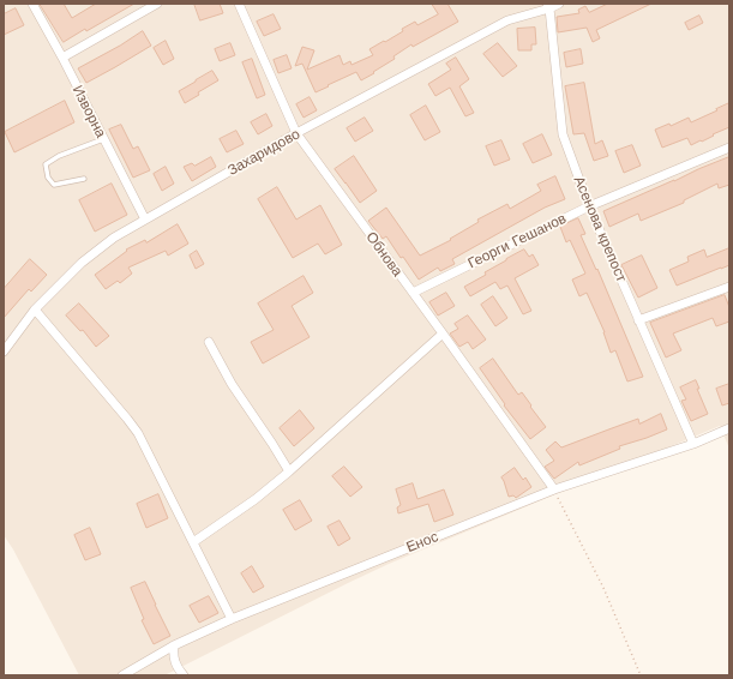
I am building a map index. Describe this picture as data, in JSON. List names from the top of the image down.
{
  "streets": {
    "street": [
      "Изворна",
      "Захаридово",
      "Асенова крепост",
      "Георги Гешанов",
      "Обнова",
      "Енос"
    ]
  },
  "crossings": [
    ["Изворна", "Захаридово"],
    ["Захаридово", "Асенова крепост"],
    ["Захаридово", "Обнова"],
    ["Асенова крепост", "Георги Гешанов"],
    ["Асенова крепост", "Енос"],
    ["Георги Гешанов", "Обнова"],
    ["Обнова", "Енос"]
  ]
}
